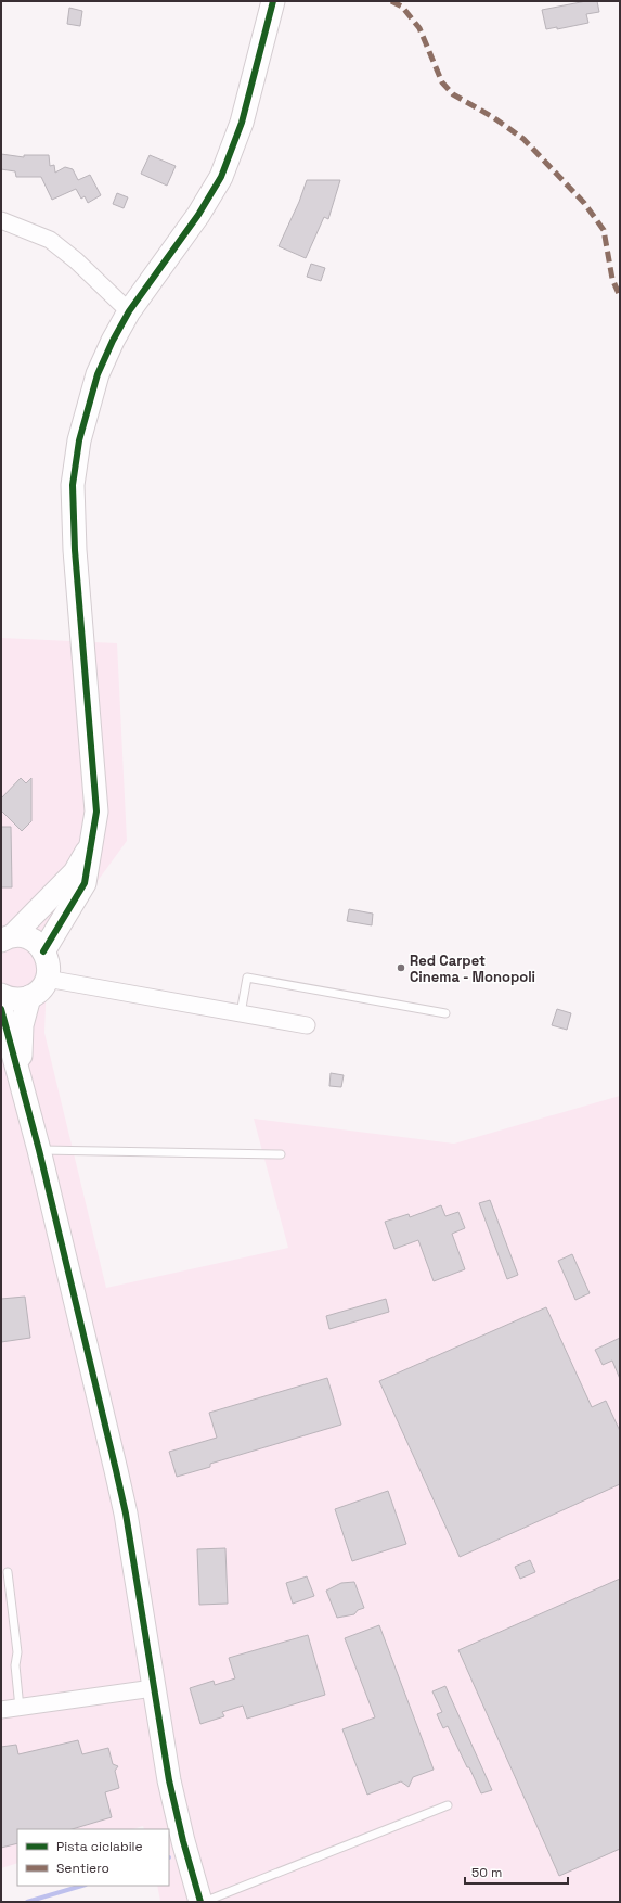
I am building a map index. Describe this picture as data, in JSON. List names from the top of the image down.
{
  "places": ["Red Carpet Cinema - Monopoli"],
  "legend": ["Pista ciclabile", "Sentiero"],
  "scale_bar": "50 m"
}
